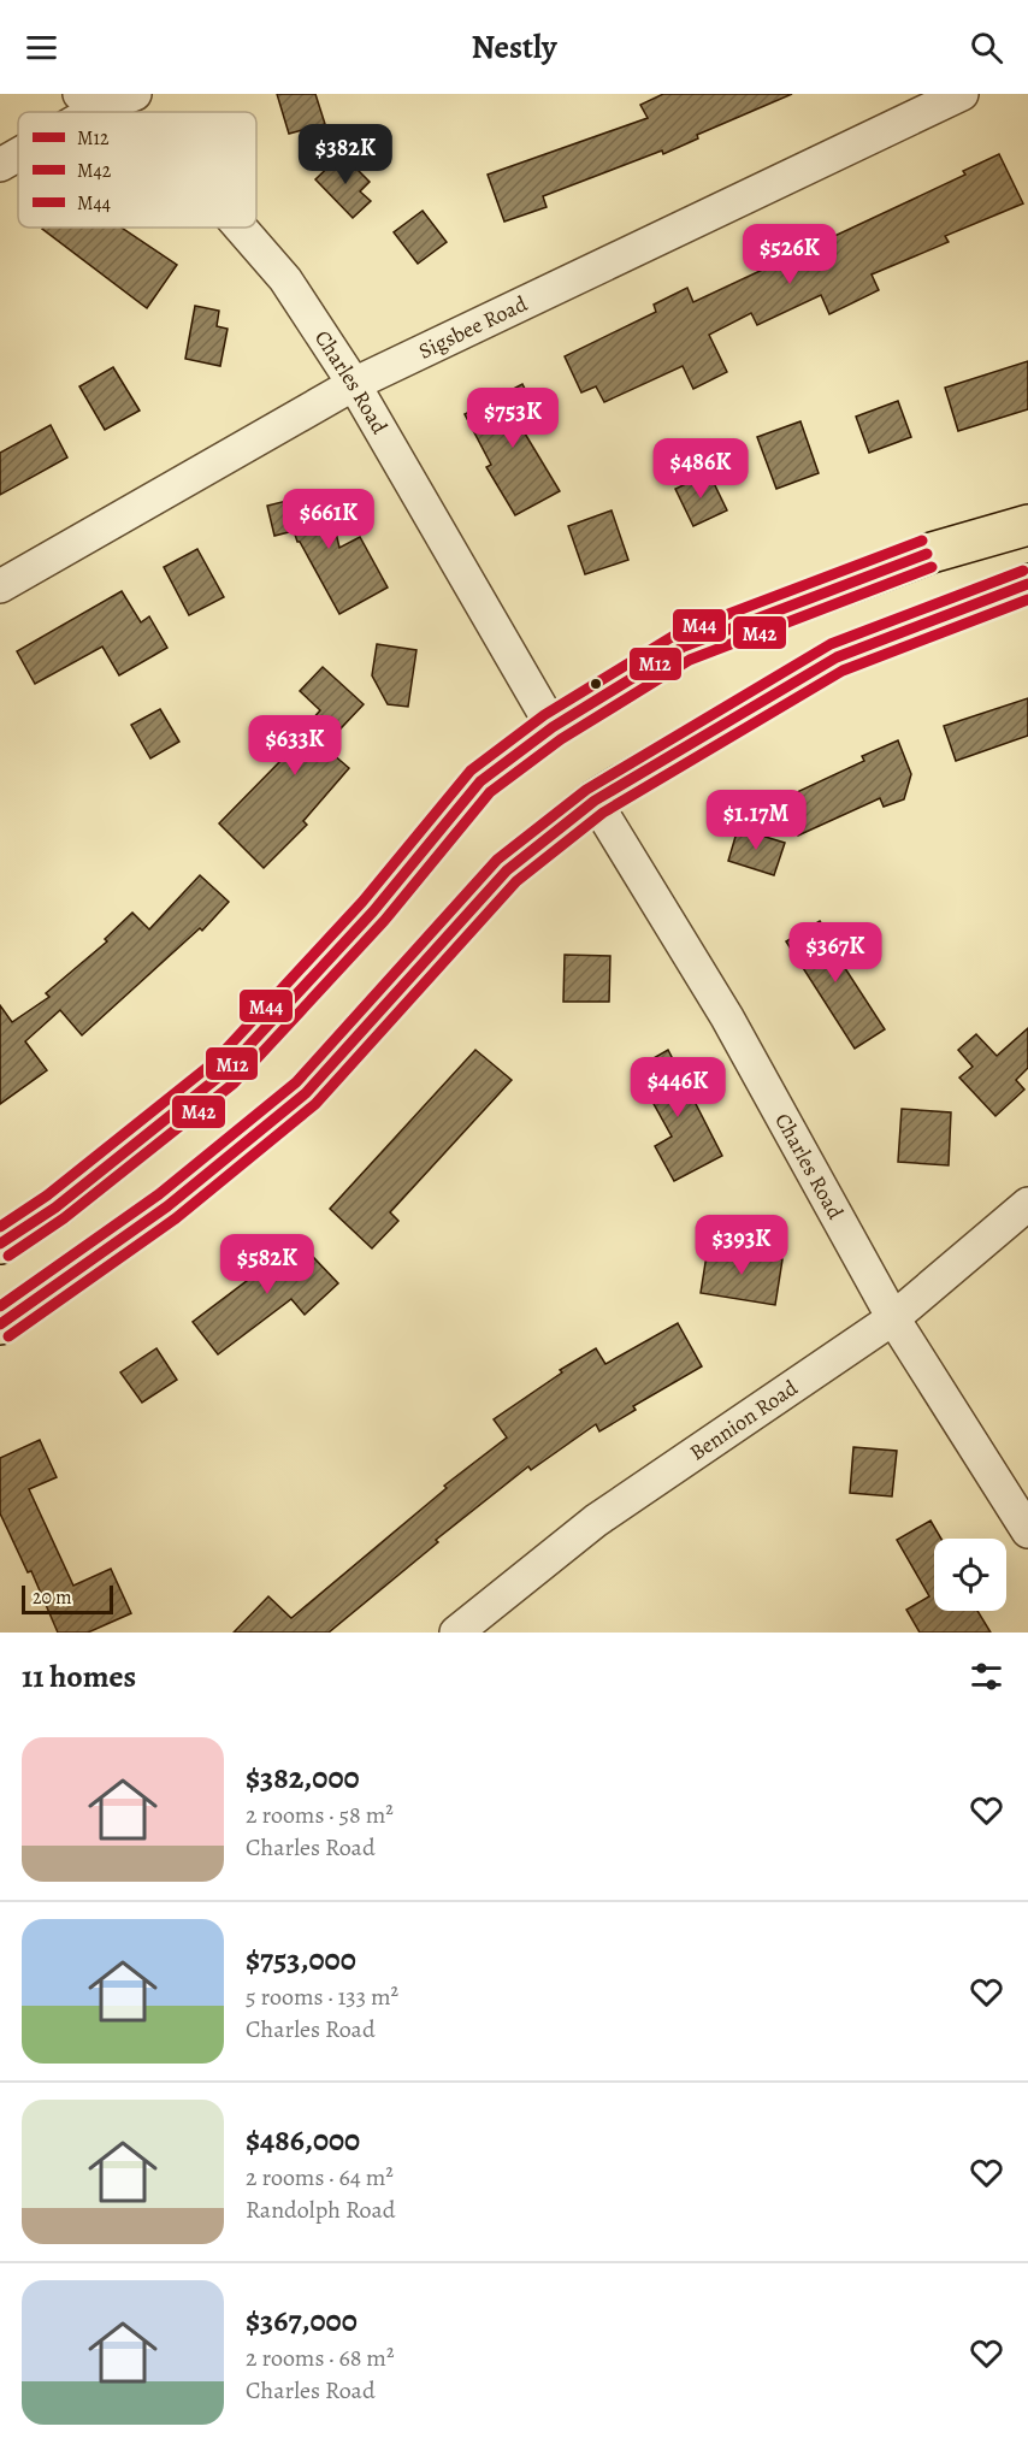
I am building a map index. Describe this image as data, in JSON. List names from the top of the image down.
{
  "streets": {
    "street": ["Sigsbee Road", "Charles Road", "Bennion Road"]
  },
  "crossings": [
    ["Sigsbee Road", "Charles Road"],
    ["Charles Road", "Bennion Road"]
  ],
  "lines": ["transit line M44", "transit line M12", "transit line M42"],
  "legend": ["M12", "M42", "M44"],
  "scale_bar": "20 m",
  "page": {
    "header": "Nestly",
    "price": [
      "$382K",
      "$526K",
      "$753K",
      "$486K",
      "$661K",
      "$633K",
      "$1.17M",
      "$367K",
      "$446K",
      "$393K",
      "$582K"
    ],
    "scale": "20 m",
    "heading": "11 homes",
    "list": [
      {
        "name": "$382,000",
        "note": "2 rooms · 58 m² · Charles Road"
      },
      {
        "name": "$753,000",
        "note": "5 rooms · 133 m² · Charles Road"
      },
      {
        "name": "$486,000",
        "note": "2 rooms · 64 m² · Randolph Road"
      },
      {
        "name": "$367,000",
        "note": "2 rooms · 68 m² · Charles Road"
      }
    ]
  }
}
